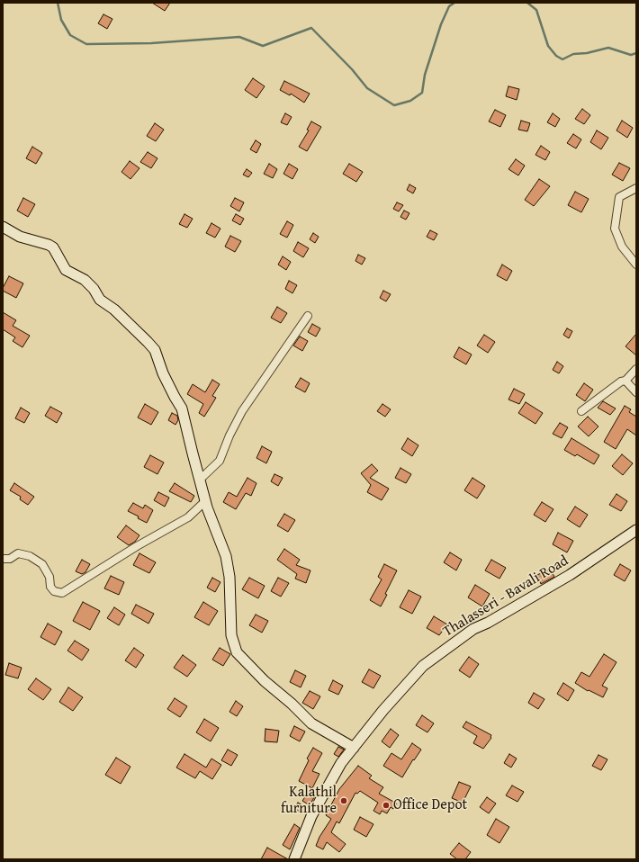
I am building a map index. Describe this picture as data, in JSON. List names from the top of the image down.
{
  "streets": {
    "street": ["Thalasseri - Bavali Road"]
  },
  "places": ["Kalathil furniture", "Office Depot"]
}
